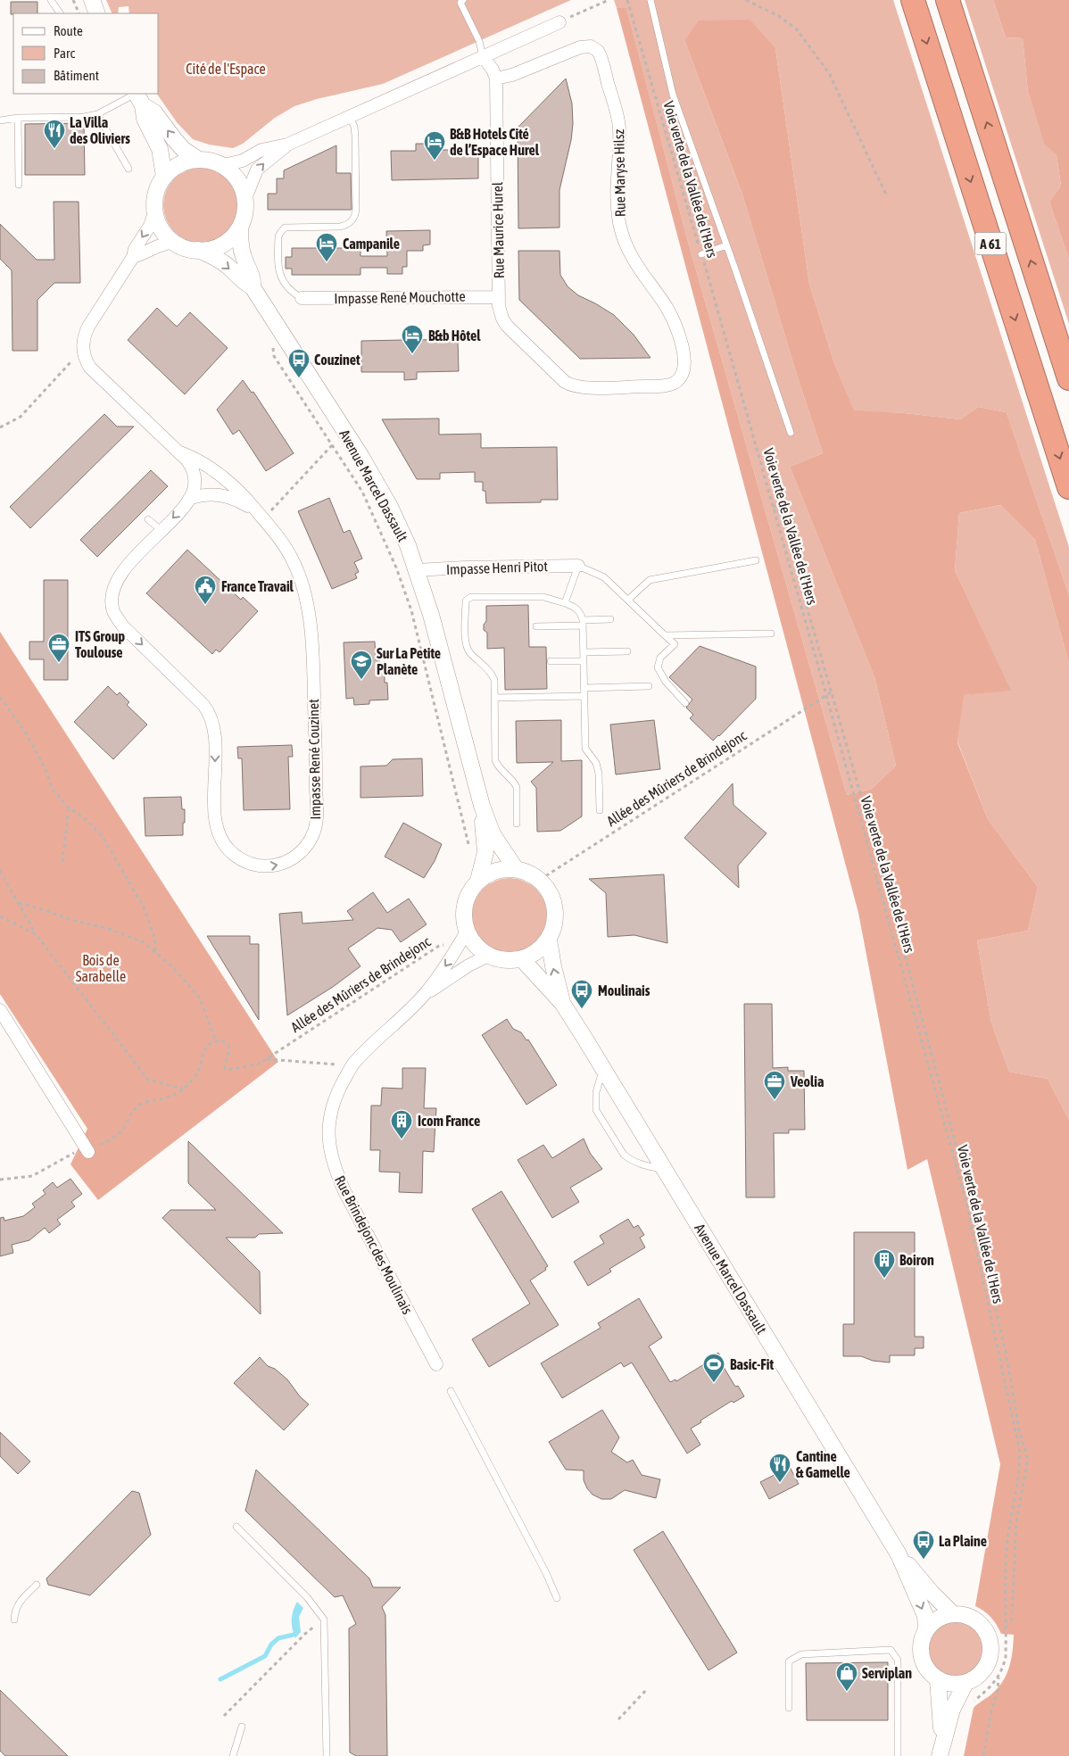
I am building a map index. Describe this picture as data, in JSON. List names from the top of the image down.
{
  "streets": {
    "highway": ["A 61"],
    "street": [
      "Rue Maryse Hilsz",
      "Rue Maurice Hurel",
      "Impasse René Mouchotte",
      "Avenue Marcel Dassault",
      "Impasse Henri Pitot",
      "Impasse René Couzinet",
      "Rue Brindejonc des Moulinais"
    ],
    "path": ["Voie verte de la Vallée de l'Hers", "Allée des Mûriers de Brindejonc"]
  },
  "crossings": [
    ["Rue Maryse Hilsz", "Rue Maurice Hurel"],
    ["Voie verte de la Vallée de l'Hers", "Allée des Mûriers de Brindejonc"],
    ["Rue Maurice Hurel", "Impasse René Mouchotte"],
    ["Avenue Marcel Dassault", "Impasse Henri Pitot"],
    ["Avenue Marcel Dassault", "Allée des Mûriers de Brindejonc"],
    ["Avenue Marcel Dassault", "Rue Brindejonc des Moulinais"],
    ["Allée des Mûriers de Brindejonc", "Rue Brindejonc des Moulinais"]
  ],
  "parks": ["Cité de l'Espace", "Bois de Sarabelle"],
  "places": {
    "restaurant": ["La Villa des Oliviers", "Cantine & Gamelle"],
    "hotel": ["B&B Hotels Cité de l’Espace Hurel", "Campanile", "B&b Hôtel"],
    "bus stop": ["Couzinet", "Moulinais", "La Plaine"],
    "public building": ["France Travail"],
    "office": ["ITS Group Toulouse", "Veolia"],
    "school or university": ["Sur La Petite Planète"],
    "building": ["Icom France", "Boiron"],
    "sports": ["Basic-Fit"],
    "shop": ["Serviplan"]
  },
  "legend": ["Route", "Parc", "Bâtiment"]
}
